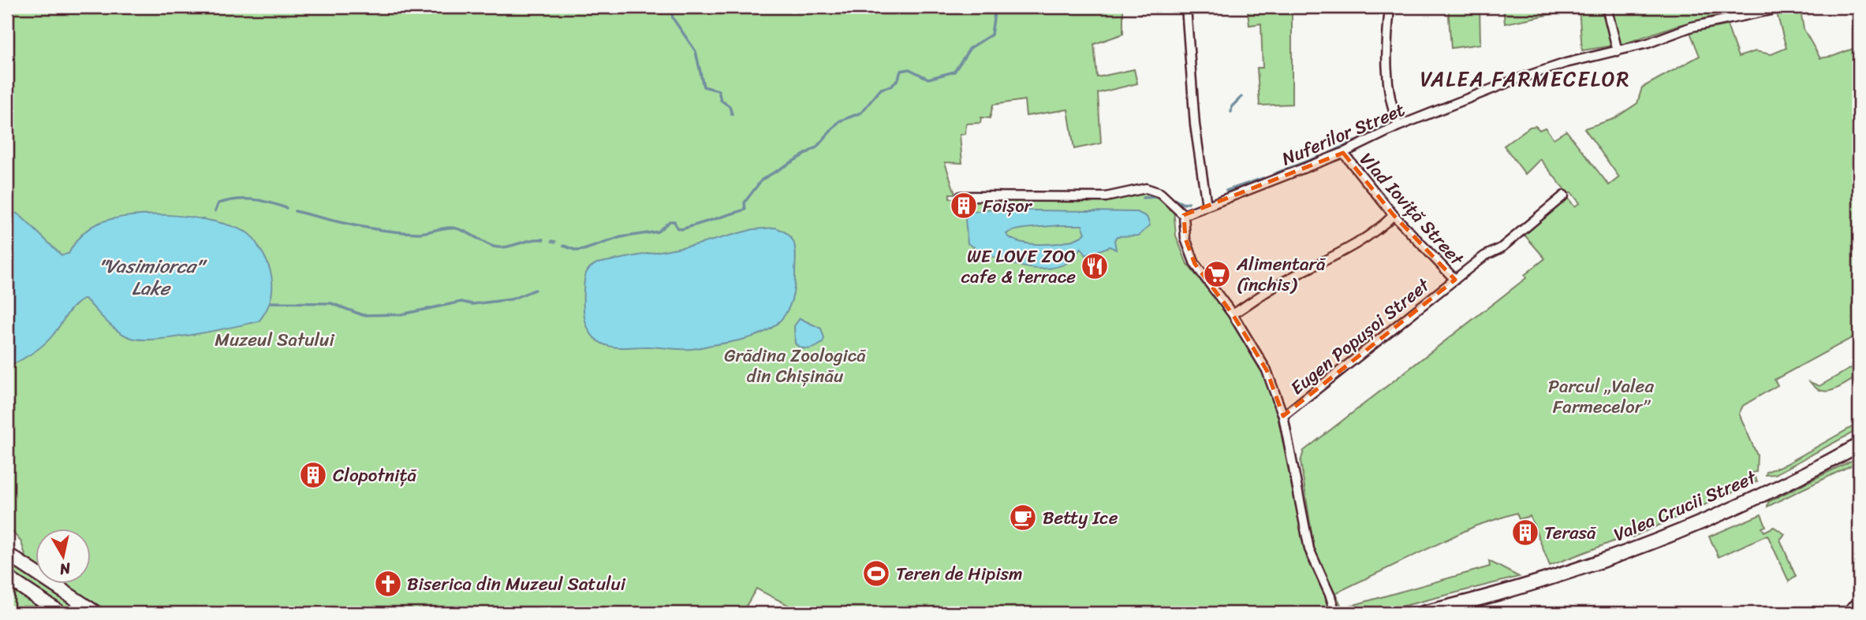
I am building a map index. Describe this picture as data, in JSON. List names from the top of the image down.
{
  "streets": {
    "main road": ["Valea Crucii Street"],
    "street": ["Nuferilor Street", "Vlad Ioviță Street", "Eugen Popușoi Street"]
  },
  "crossings": [
    ["Nuferilor Street", "Vlad Ioviță Street"],
    ["Vlad Ioviță Street", "Eugen Popușoi Street"]
  ],
  "districts": ["VALEA FARMECELOR"],
  "water": ["\"Vasimiorca\" Lake"],
  "parks": ["Muzeul Satului", "Grădina Zoologică din Chișinău", "Parcul „Valea Farmecelor”"],
  "places": {
    "building": ["Foișor", "Clopotniță", "Terasă"],
    "restaurant": ["WE LOVE ZOO cafe & terrace"],
    "supermarket": ["Alimentară (închis)"],
    "cafe": ["Betty Ice"],
    "sports": ["Teren de Hipism"],
    "church": ["Biserica din Muzeul Satului"]
  },
  "north": "bottom"
}
